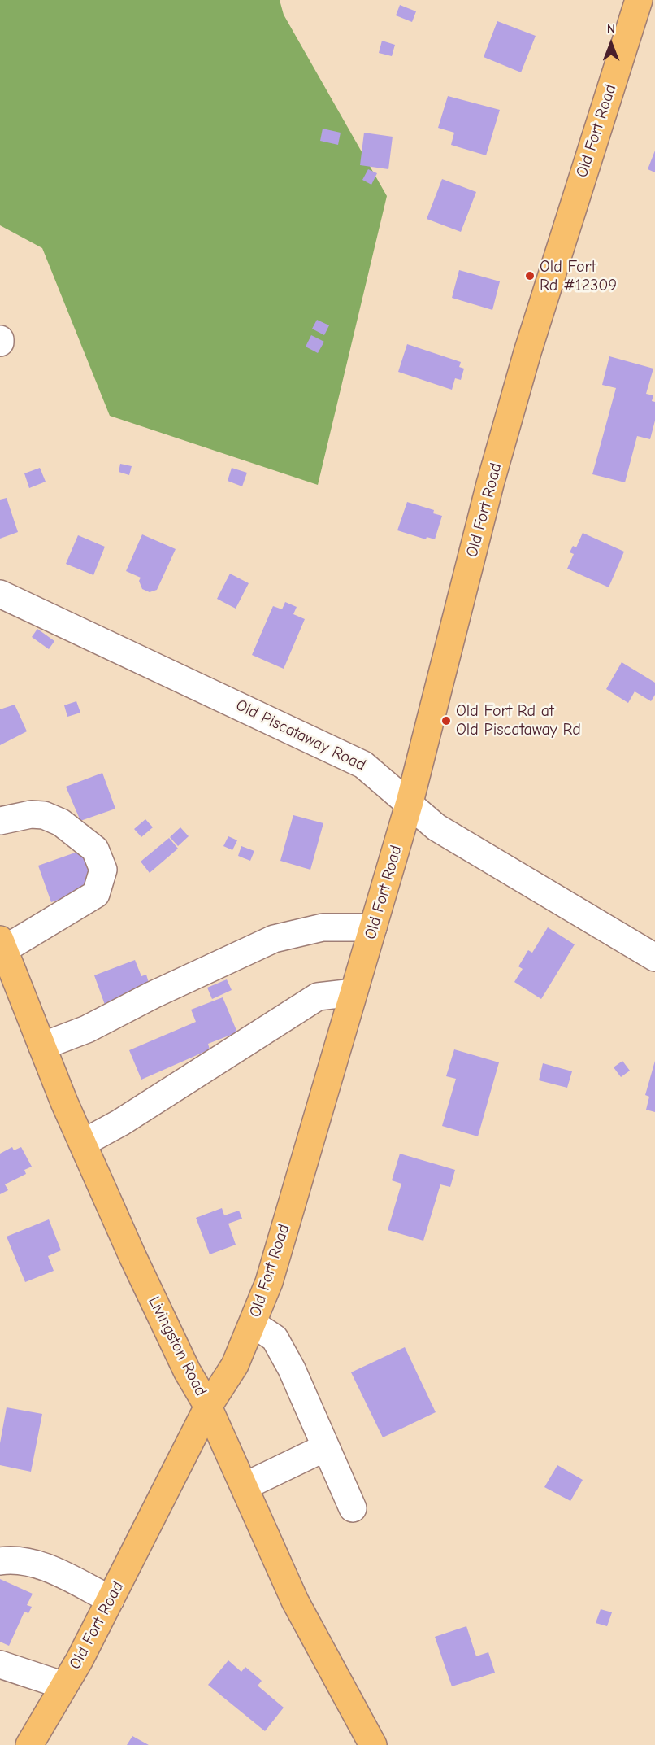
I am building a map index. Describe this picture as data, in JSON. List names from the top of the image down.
{
  "streets": {
    "main road": ["Old Fort Road", "Livingston Road"],
    "street": ["Old Piscataway Road"]
  },
  "crossings": [
    ["Old Fort Road", "Old Piscataway Road"],
    ["Old Fort Road", "Livingston Road"]
  ],
  "places": ["Old Fort Rd #12309", "Old Fort Rd at Old Piscataway Rd"],
  "north": "top"
}
